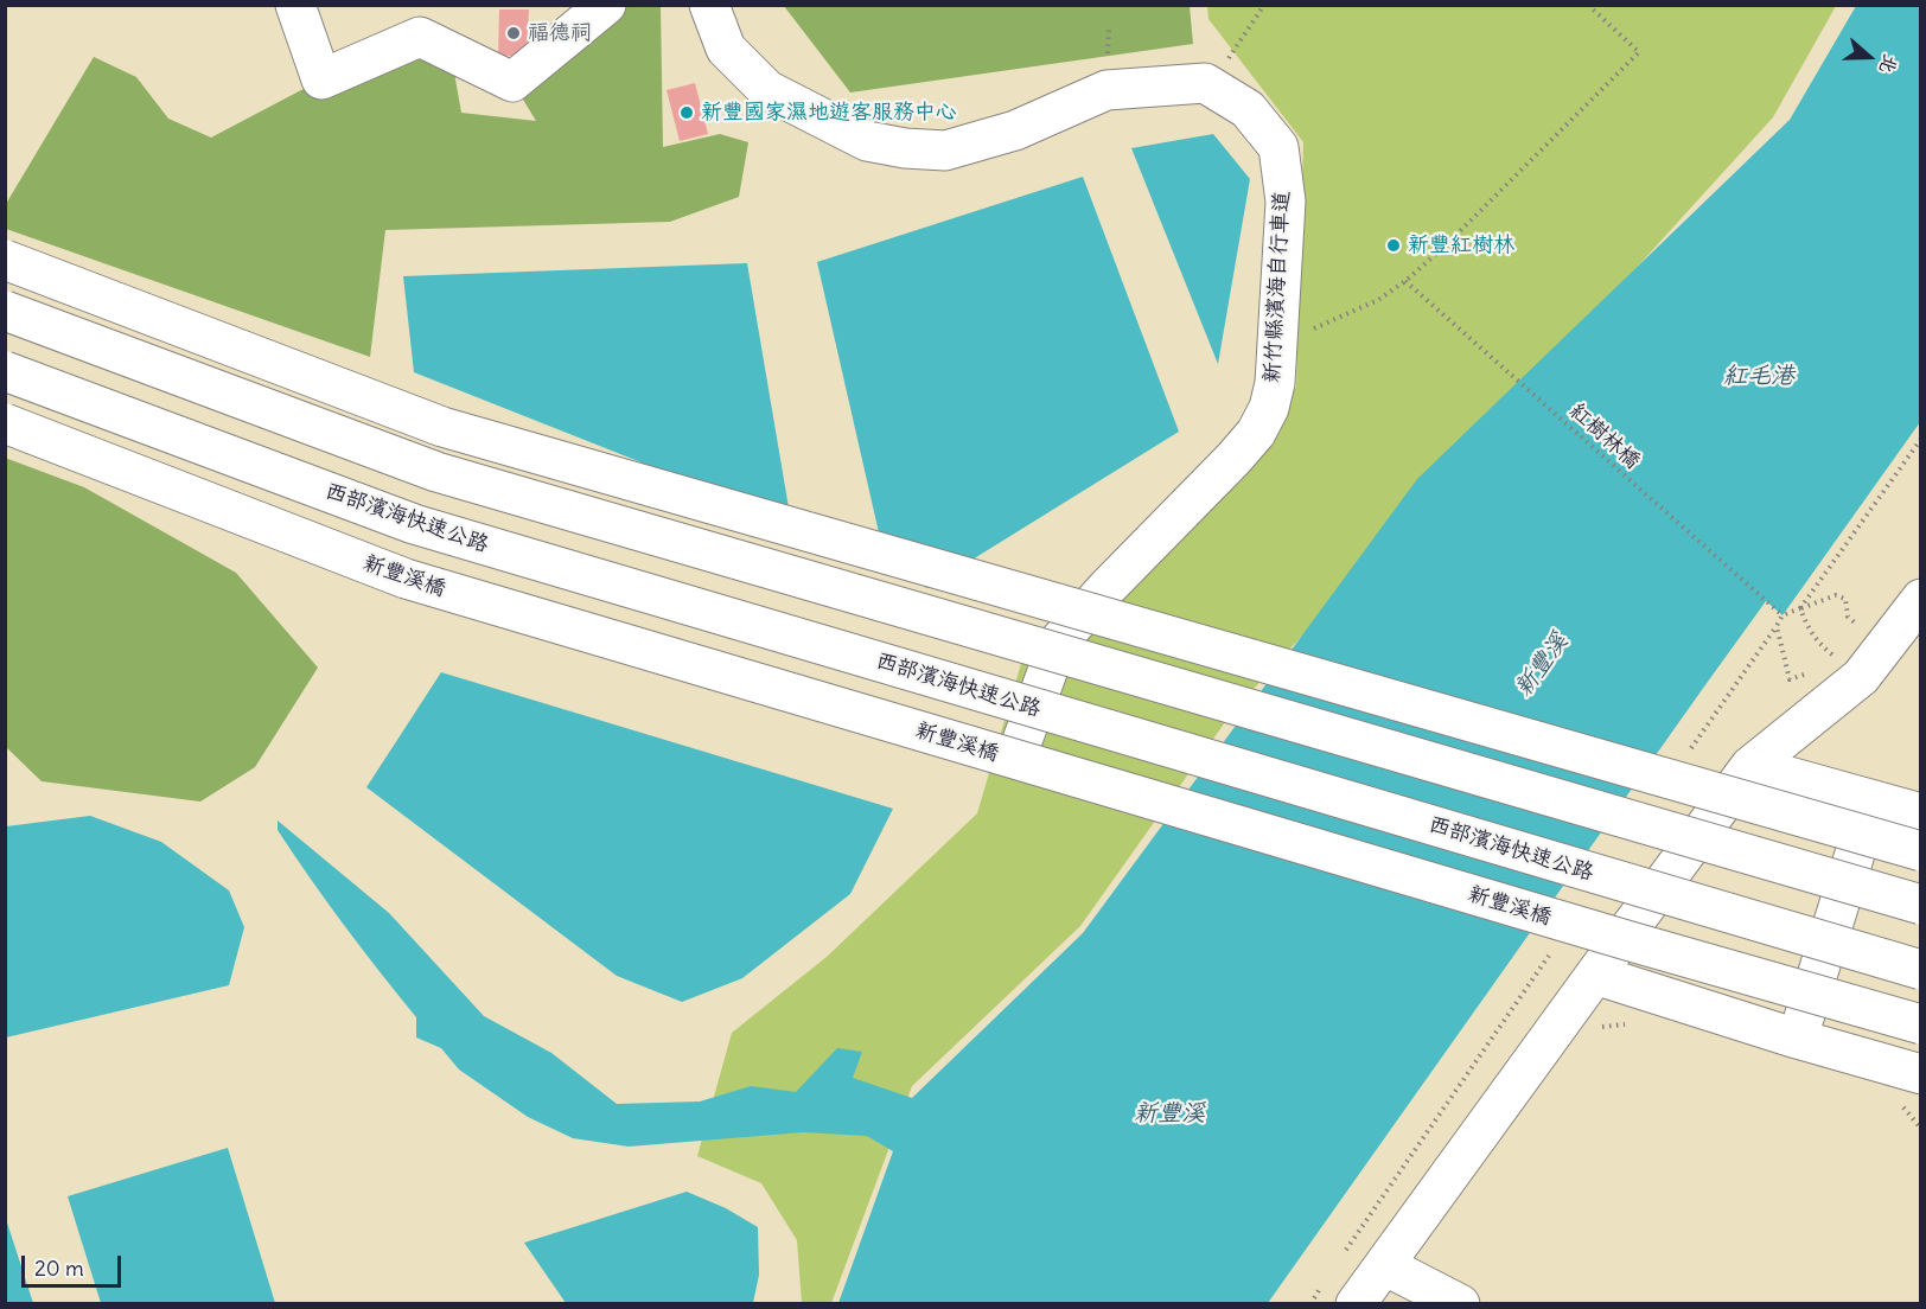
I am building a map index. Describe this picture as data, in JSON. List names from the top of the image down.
{
  "streets": {
    "main road": ["新竹縣濱海自行車道", "西部濱海快速公路", "新豐溪橋"],
    "path": ["紅樹林橋"]
  },
  "water": ["紅毛港", "新豐溪"],
  "places": ["福德祠", "新豐國家濕地遊客服務中心", "新豐紅樹林"],
  "scale_bar": "20 m",
  "north": "right"
}
